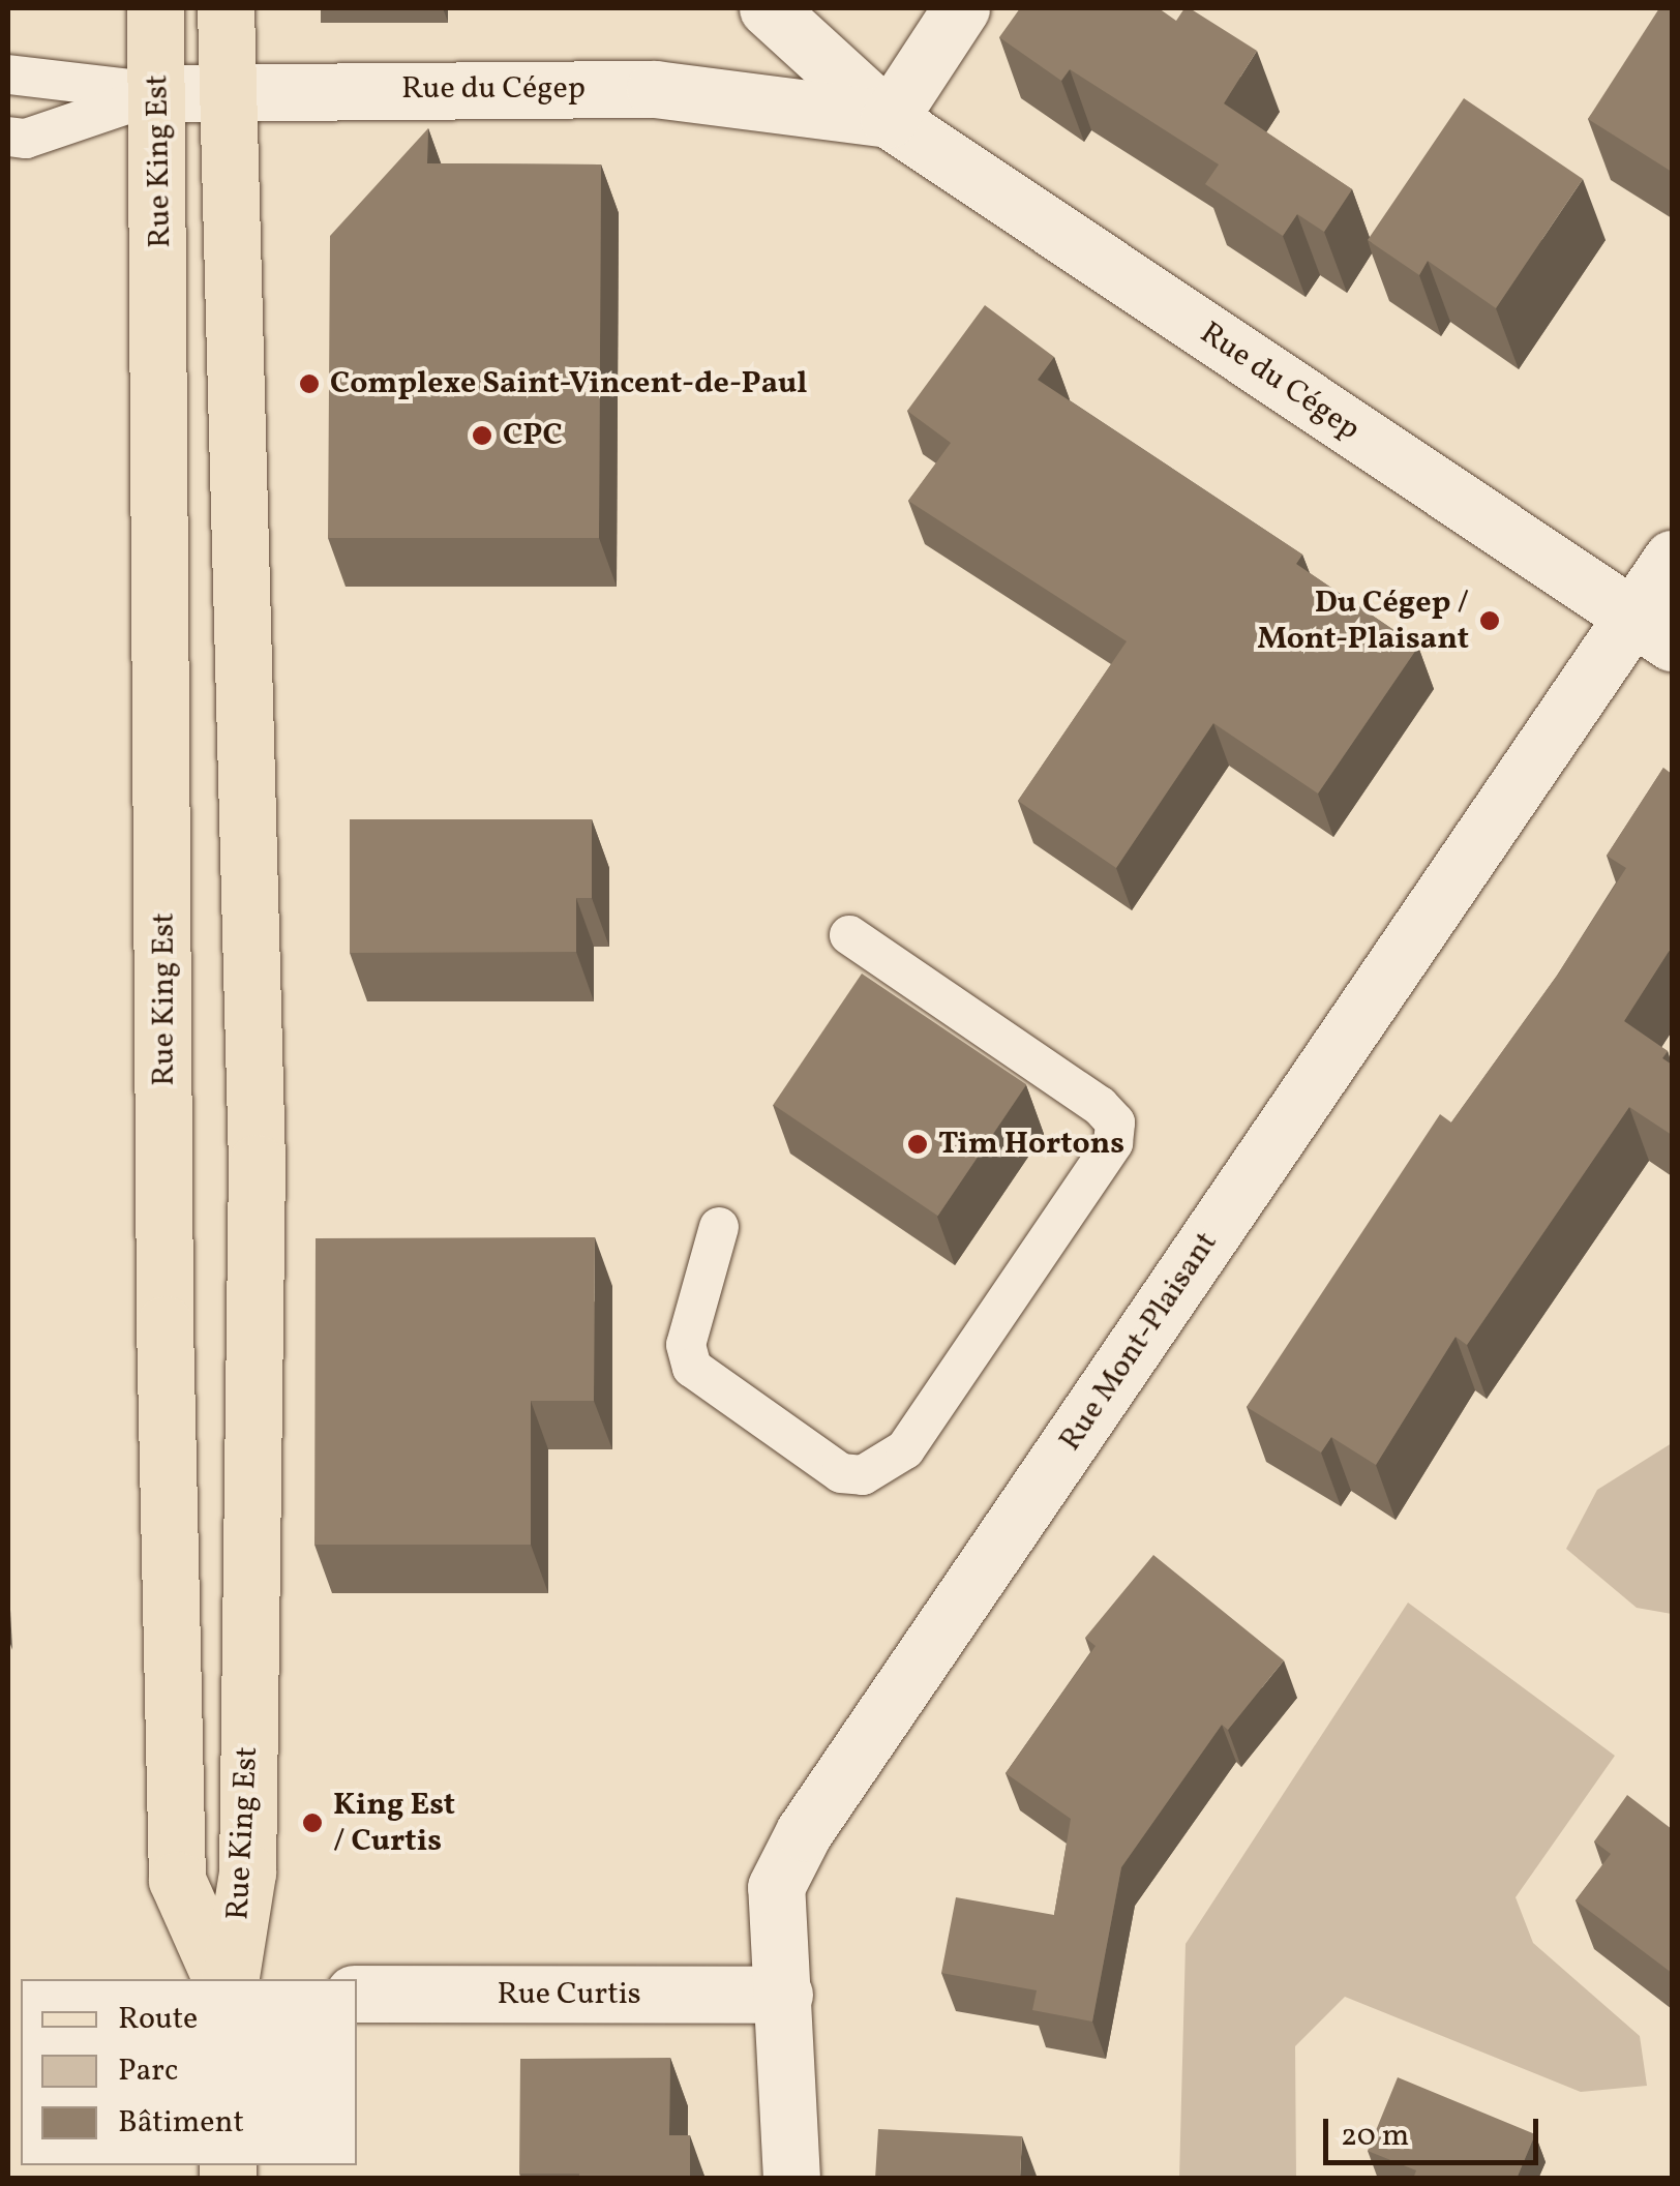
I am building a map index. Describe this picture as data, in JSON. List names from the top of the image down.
{
  "streets": {
    "main road": ["Rue King Est"],
    "street": ["Rue du Cégep", "Rue Mont-Plaisant", "Rue Curtis"]
  },
  "crossings": [
    ["Rue du Cégep", "Rue King Est"],
    ["Rue du Cégep", "Rue Mont-Plaisant"],
    ["Rue Mont-Plaisant", "Rue Curtis"]
  ],
  "places": [
    "Complexe Saint-Vincent-de-Paul",
    "CPC",
    "Du Cégep / Mont-Plaisant",
    "Tim Hortons",
    "King Est / Curtis"
  ],
  "legend": ["Route", "Parc", "Bâtiment"],
  "scale_bar": "20 m"
}
